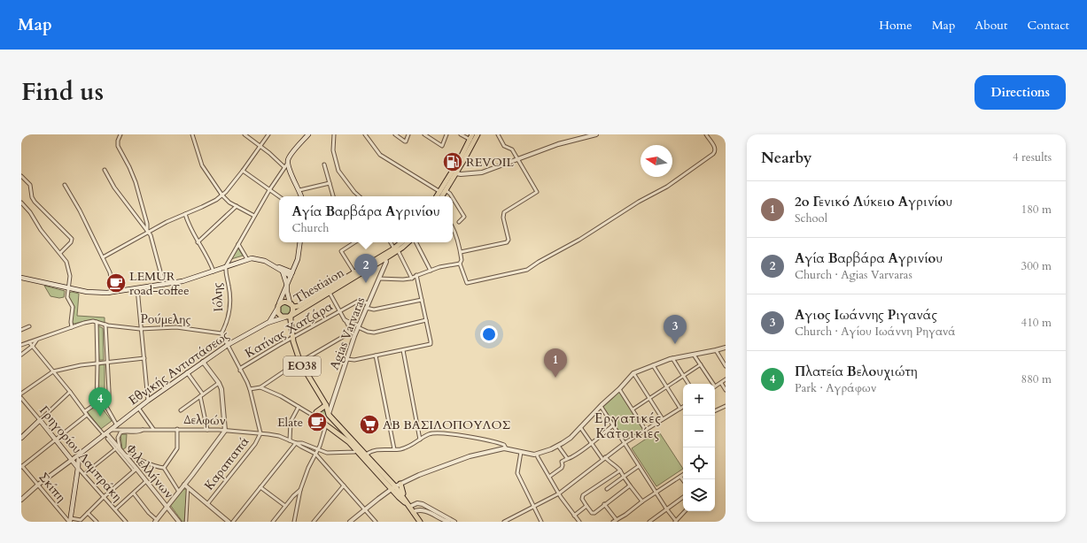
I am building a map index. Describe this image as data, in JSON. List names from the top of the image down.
{
  "streets": {
    "main road": [
      "Thestiaion",
      "ΕΟ38",
      "Εθνικής Αντιστάσεως",
      "Γρηγορίου Λαμπράκη"
    ],
    "street": [
      "Ιόλης",
      "Ρούμελης",
      "Κατίνας Χατζάρα",
      "Agias Varvaras",
      "Δελφών",
      "Καραπαπά",
      "Φιλελλήνων",
      "Σκίπη"
    ]
  },
  "crossings": [
    ["Thestiaion", "Agias Varvaras"],
    ["Thestiaion", "ΕΟ38"],
    ["Thestiaion", "Εθνικής Αντιστάσεως"],
    ["Ιόλης", "Ρούμελης"],
    ["Κατίνας Χατζάρα", "Agias Varvaras"],
    ["Κατίνας Χατζάρα", "ΕΟ38"],
    ["Agias Varvaras", "ΕΟ38"],
    ["ΕΟ38", "Εθνικής Αντιστάσεως"],
    ["ΕΟ38", "Δελφών"],
    ["Εθνικής Αντιστάσεως", "Δελφών"],
    ["Εθνικής Αντιστάσεως", "Γρηγορίου Λαμπράκη"],
    ["Εθνικής Αντιστάσεως", "Φιλελλήνων"],
    ["Εθνικής Αντιστάσεως", "Σκίπη"],
    ["Δελφών", "Καραπαπά"]
  ],
  "districts": ["Εργατικές Κατοικίες"],
  "places": {
    "fuel station": ["REVOIL"],
    "cafe": ["LEMUR road-coffee", "Elate"],
    "supermarket": ["ΑΒ ΒΑΣΙΛΟΠΟΥΛΟΣ"]
  },
  "north": "left",
  "page": {
    "header": "Map",
    "nav": [
      "Home",
      "Map",
      "About",
      "Contact"
    ],
    "title": "Find us",
    "buttons": "Directions",
    "heading": ["Nearby", "4 results"],
    "list": [
      {
        "mark": "1",
        "name": "2ο Γενικό Λύκειο Αγρινίου",
        "note": "School",
        "value": "180 m"
      },
      {
        "mark": "2",
        "name": "Αγία Βαρβάρα Αγρινίου",
        "note": "Church · Agias Varvaras",
        "value": "300 m"
      },
      {
        "mark": "3",
        "name": "Αγιος Ιωάννης Ριγανάς",
        "note": "Church · Αγίου Ιωάννη Ρηγανά",
        "value": "410 m"
      },
      {
        "mark": "4",
        "name": "Πλατεία Βελουχιώτη",
        "note": "Park · Αγράφων",
        "value": "880 m"
      }
    ],
    "popup": ["Αγία Βαρβάρα Αγρινίου", "Church"],
    "pins": [
      "2",
      "3",
      "1",
      "4"
    ],
    "map_buttons": ["+", "−"]
  }
}
